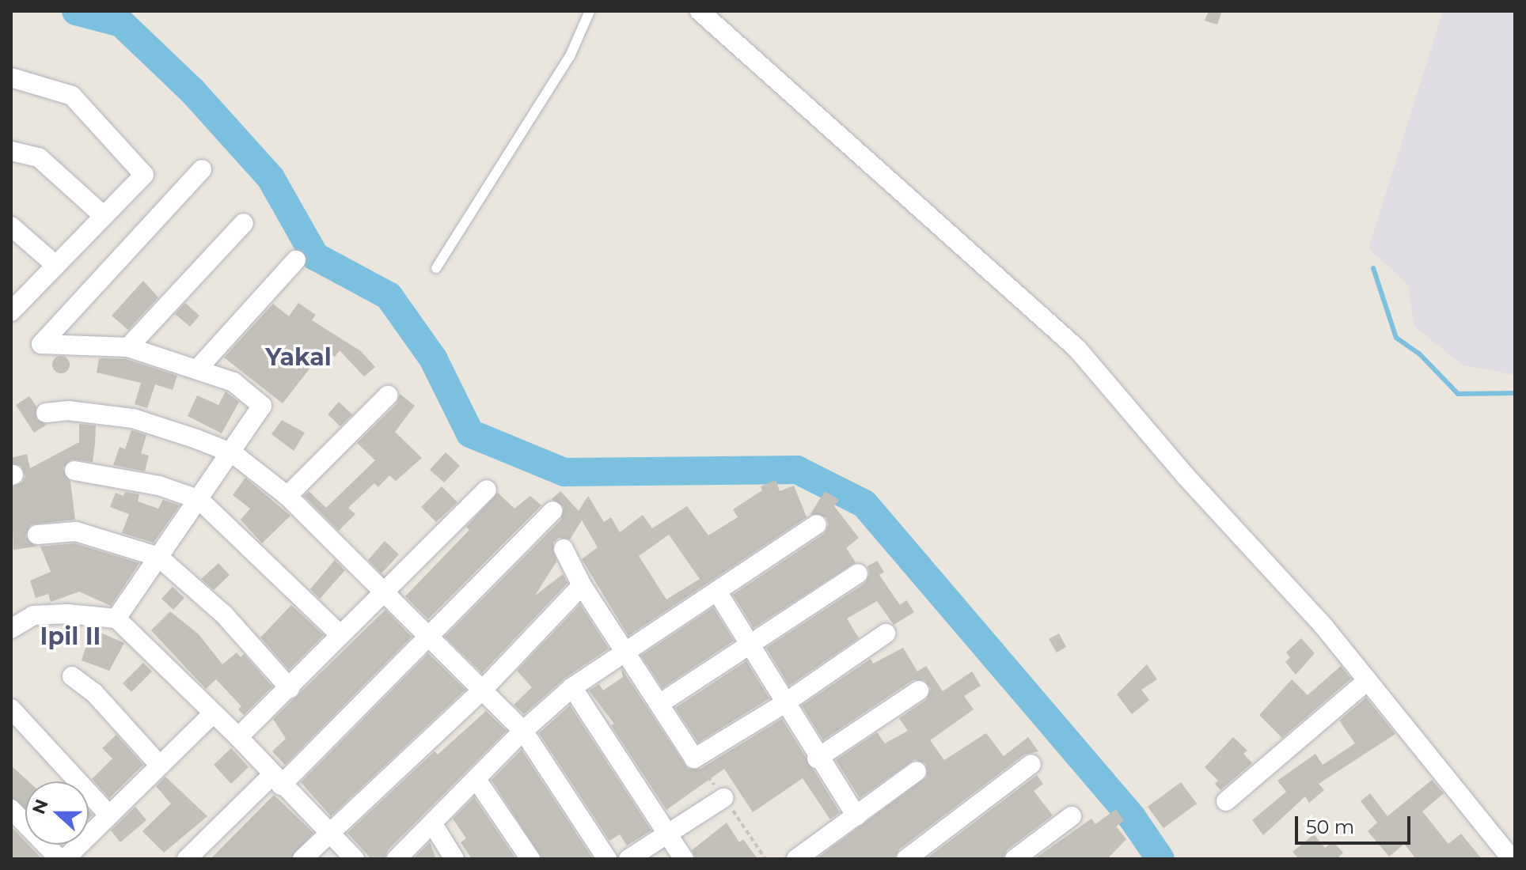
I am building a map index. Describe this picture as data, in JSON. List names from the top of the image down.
{
  "districts": ["Yakal", "Ipil II"],
  "scale_bar": "50 m",
  "north": "left"
}
